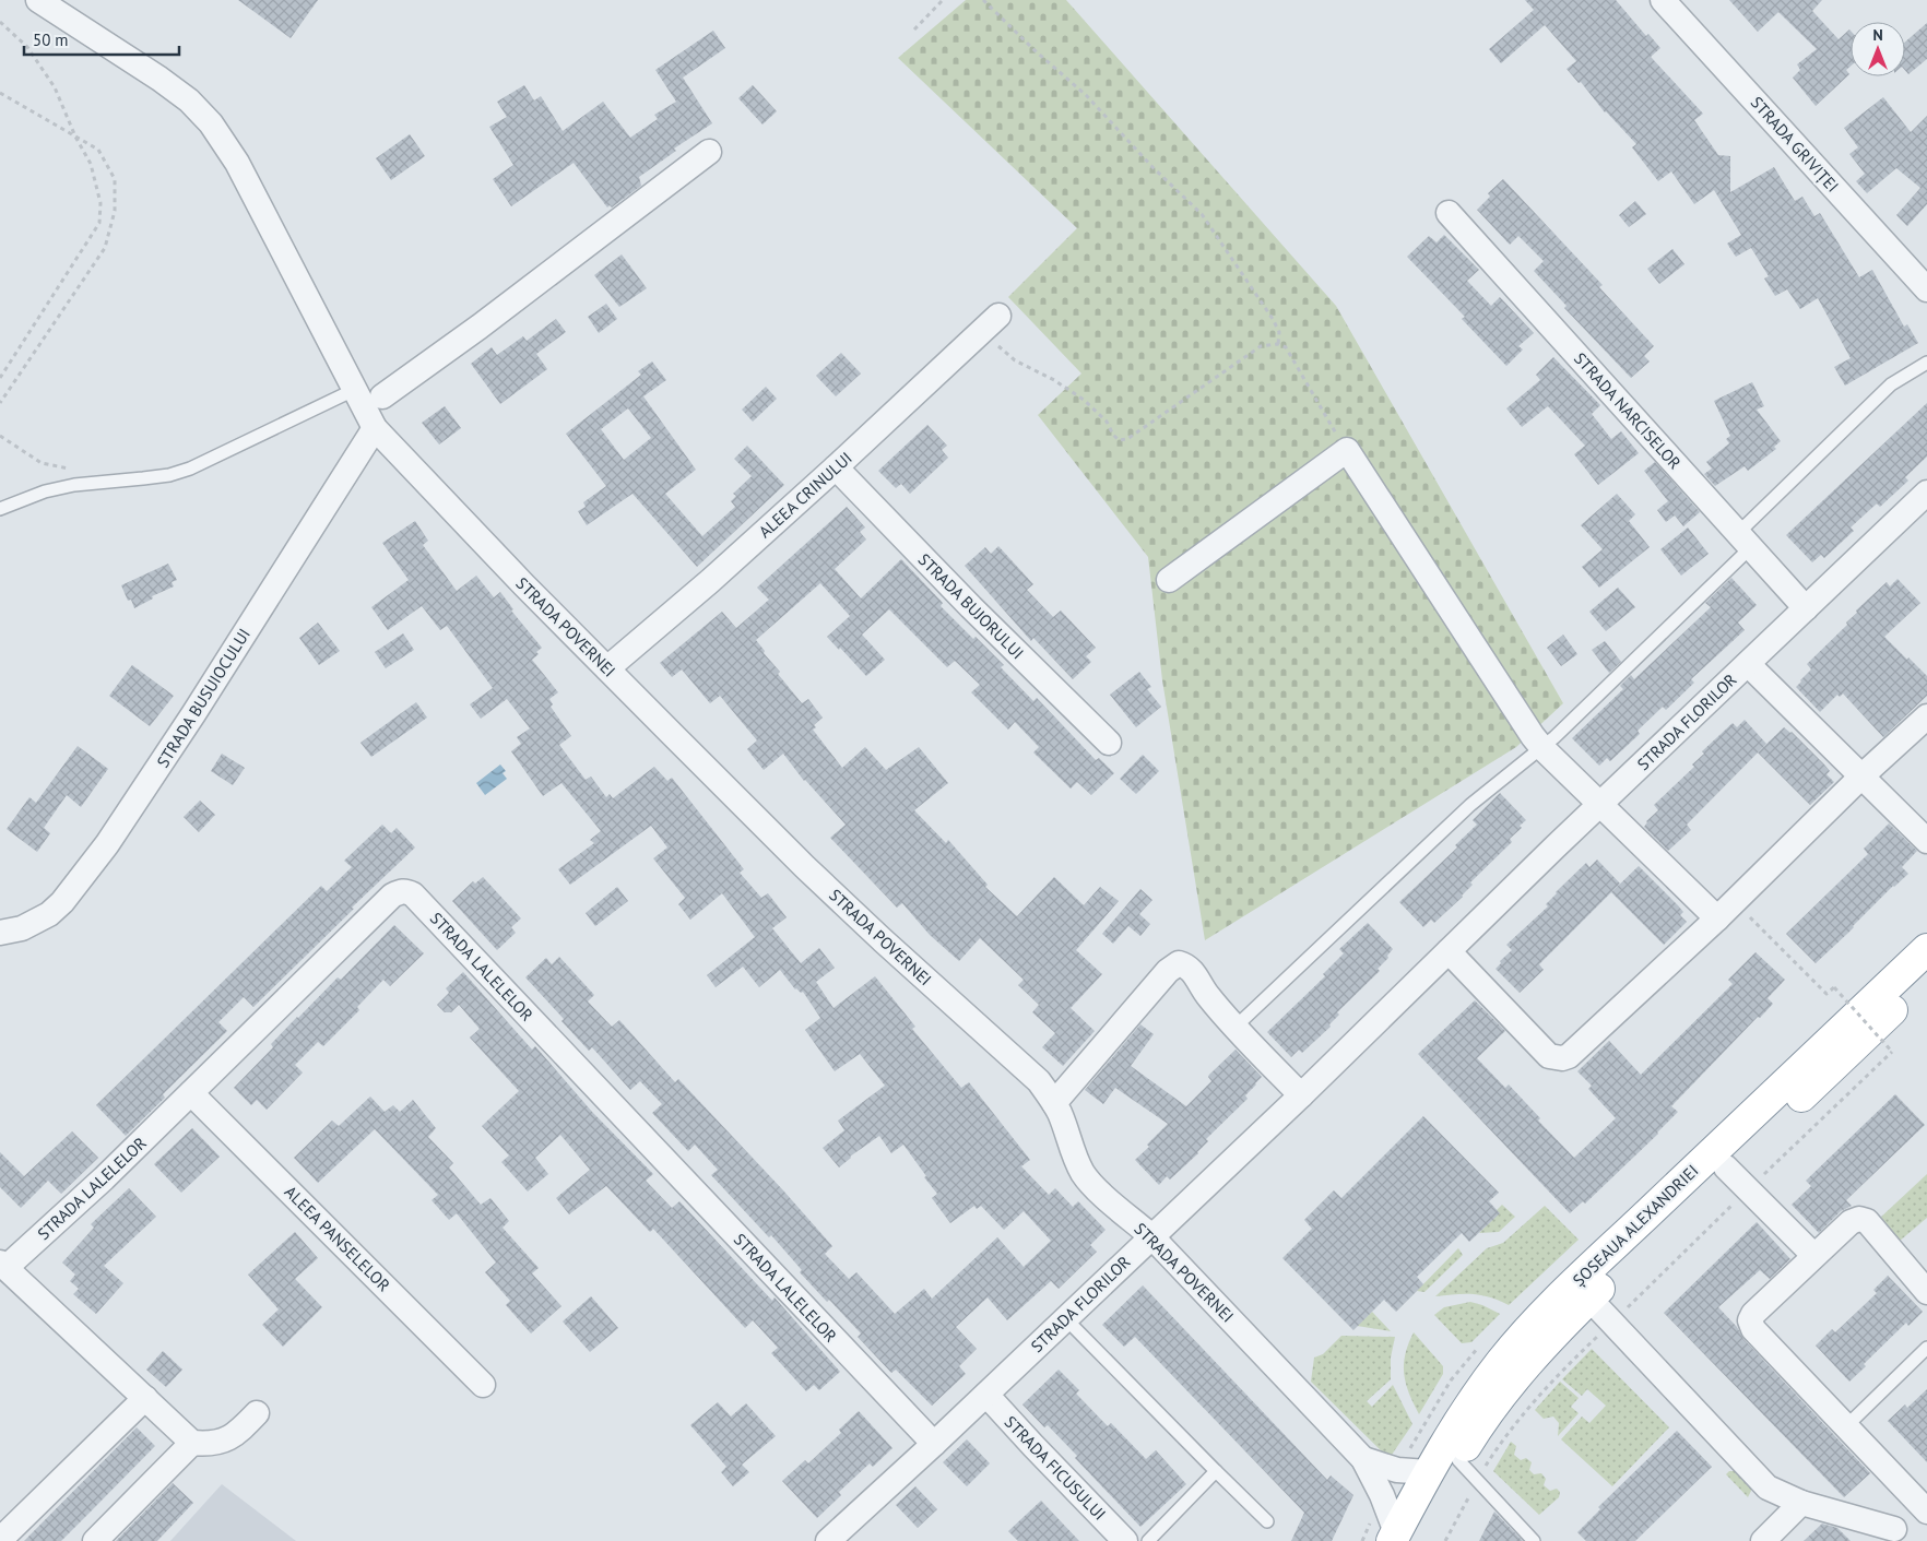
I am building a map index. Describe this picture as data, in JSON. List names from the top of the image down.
{
  "streets": {
    "highway": ["ȘOSEAUA ALEXANDRIEI"],
    "street": [
      "STRADA GRIVIȚEI",
      "STRADA NARCISELOR",
      "ALEEA CRINULUI",
      "STRADA BUJORULUI",
      "STRADA POVERNEI",
      "STRADA BUSUIOCULUI",
      "STRADA FLORILOR",
      "STRADA LALELELOR",
      "ALEEA PANSELELOR",
      "STRADA FICUSULUI"
    ]
  },
  "crossings": [
    ["STRADA NARCISELOR", "STRADA FLORILOR"],
    ["ALEEA CRINULUI", "STRADA BUJORULUI"],
    ["ALEEA CRINULUI", "STRADA POVERNEI"],
    ["STRADA POVERNEI", "STRADA BUSUIOCULUI"],
    ["STRADA POVERNEI", "STRADA FLORILOR"],
    ["STRADA FLORILOR", "STRADA LALELELOR"],
    ["STRADA FLORILOR", "STRADA FICUSULUI"],
    ["STRADA LALELELOR", "ALEEA PANSELELOR"]
  ],
  "scale_bar": "50 m",
  "north": "top"
}
